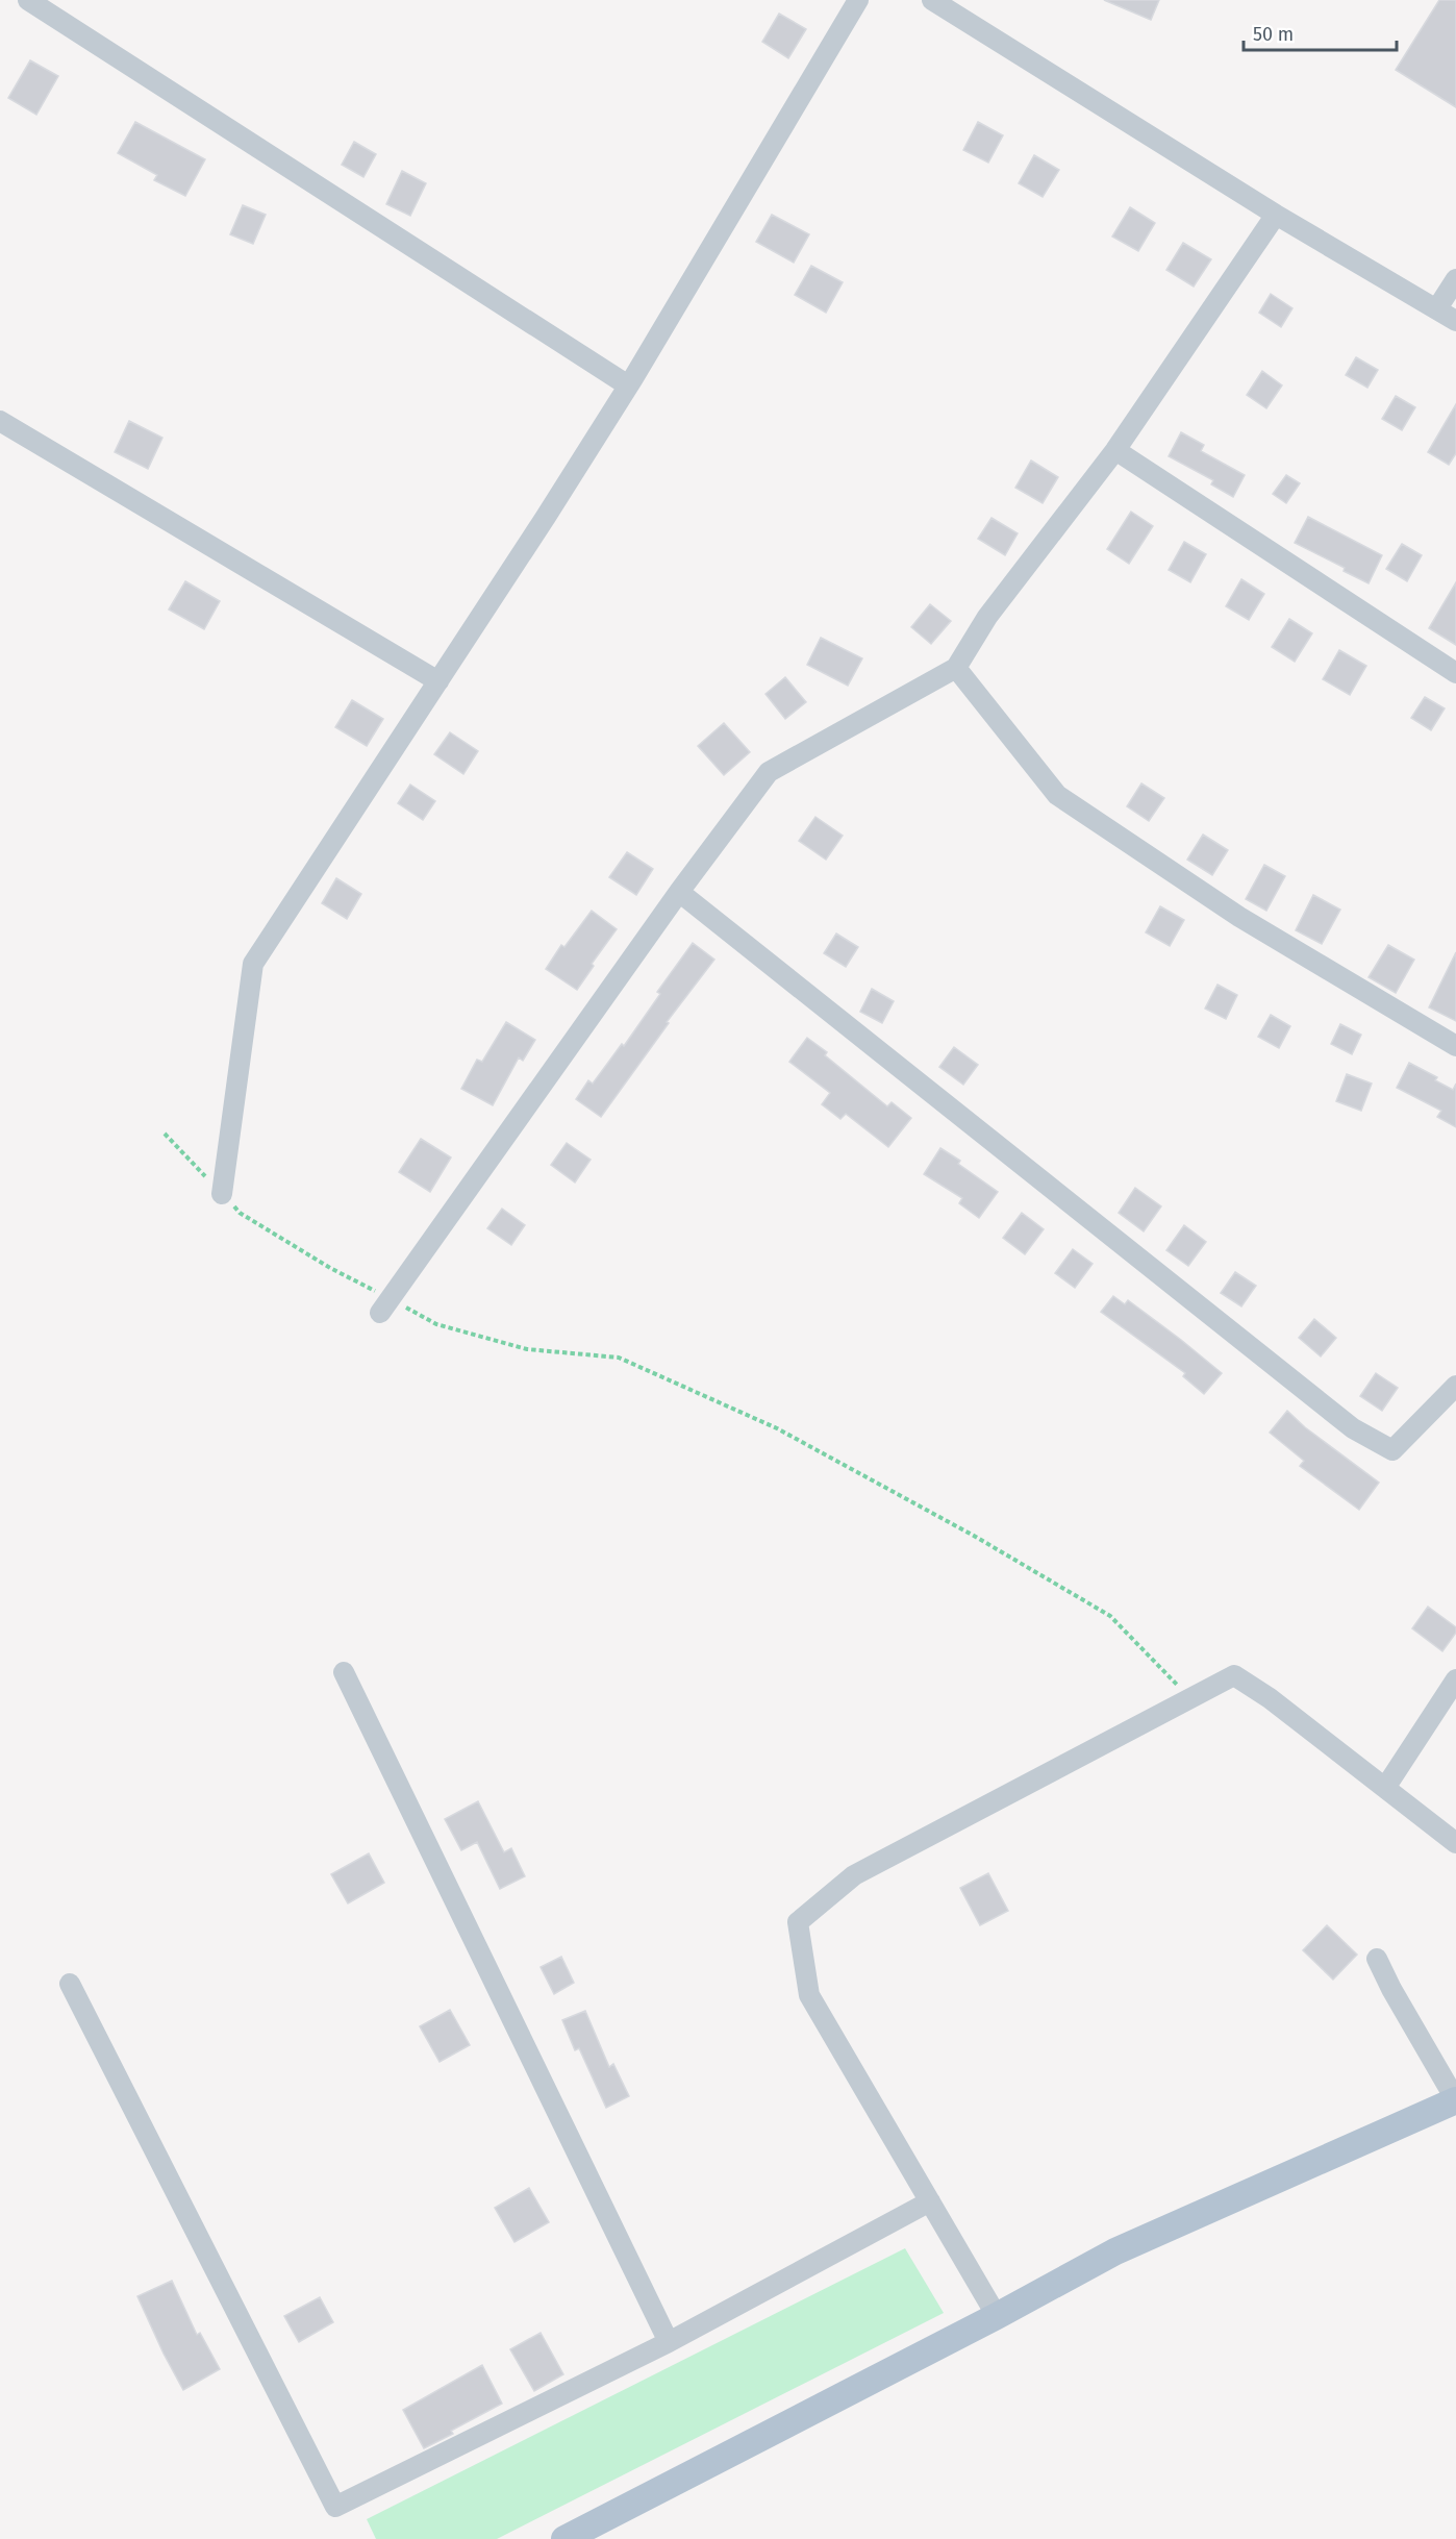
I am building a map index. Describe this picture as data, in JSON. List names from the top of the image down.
{
  "scale_bar": "50 m"
}
